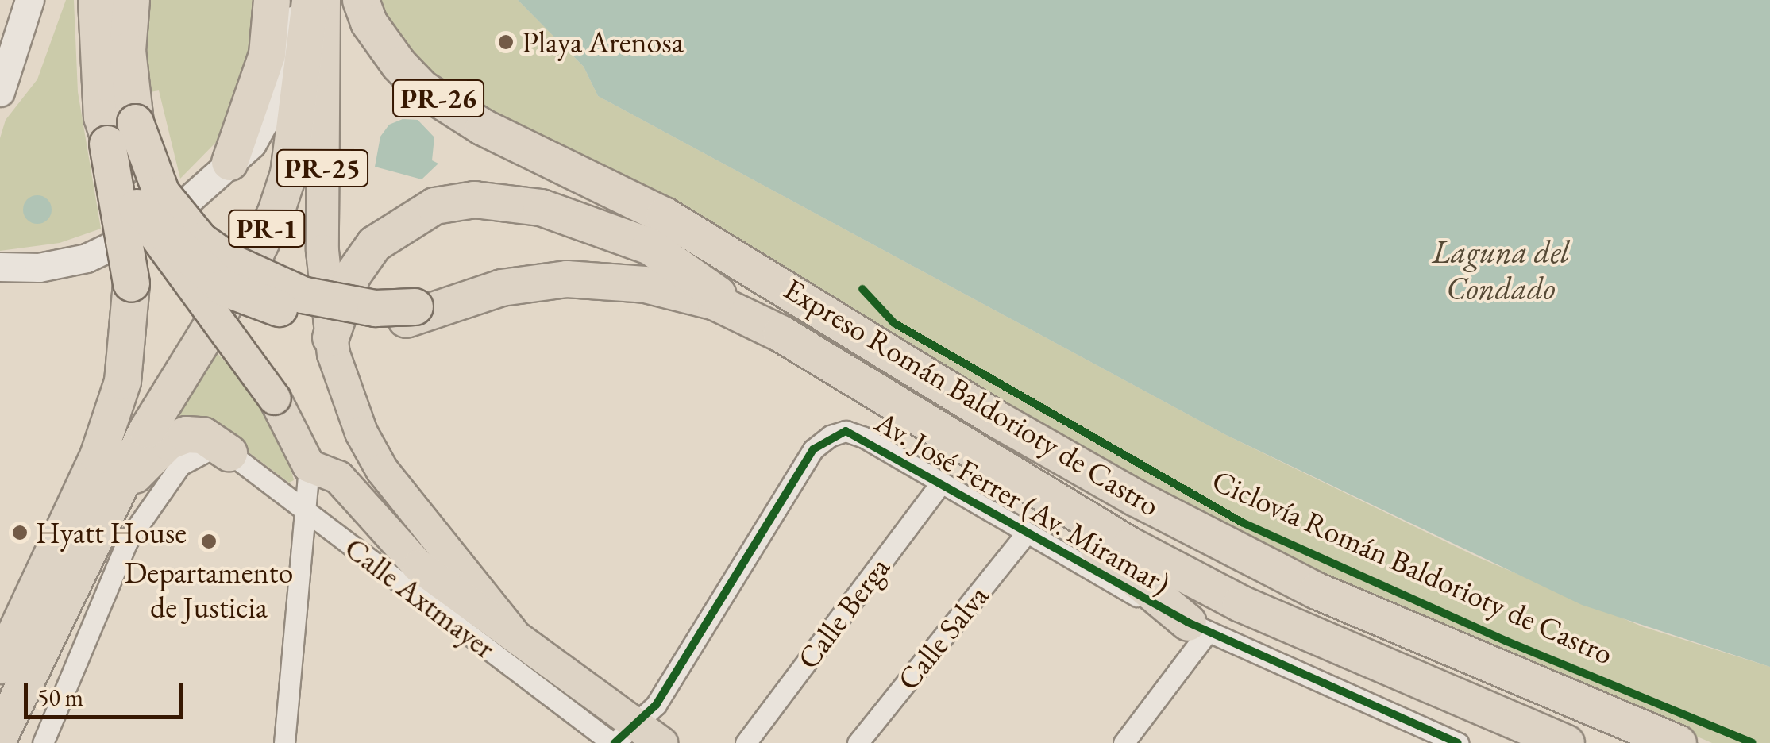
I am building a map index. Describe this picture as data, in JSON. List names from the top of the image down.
{
  "streets": {
    "highway": ["PR-26", "PR-1", "Expreso Román Baldorioty de Castro"],
    "main road": ["PR-25"],
    "street": [
      "Av. José Ferrer (Av. Miramar)",
      "Calle Axtmayer",
      "Calle Berga",
      "Calle Salva"
    ],
    "cycle path": ["Ciclovía Román Baldorioty de Castro"]
  },
  "crossings": [
    ["PR-25", "Av. José Ferrer (Av. Miramar)"],
    ["PR-25", "Calle Axtmayer"],
    ["Av. José Ferrer (Av. Miramar)", "Calle Axtmayer"],
    ["Av. José Ferrer (Av. Miramar)", "Calle Berga"],
    ["Av. José Ferrer (Av. Miramar)", "Calle Salva"]
  ],
  "water": ["Laguna del Condado"],
  "places": ["Playa Arenosa", "Hyatt House", "Departamento de Justicia"],
  "scale_bar": "50 m"
}
